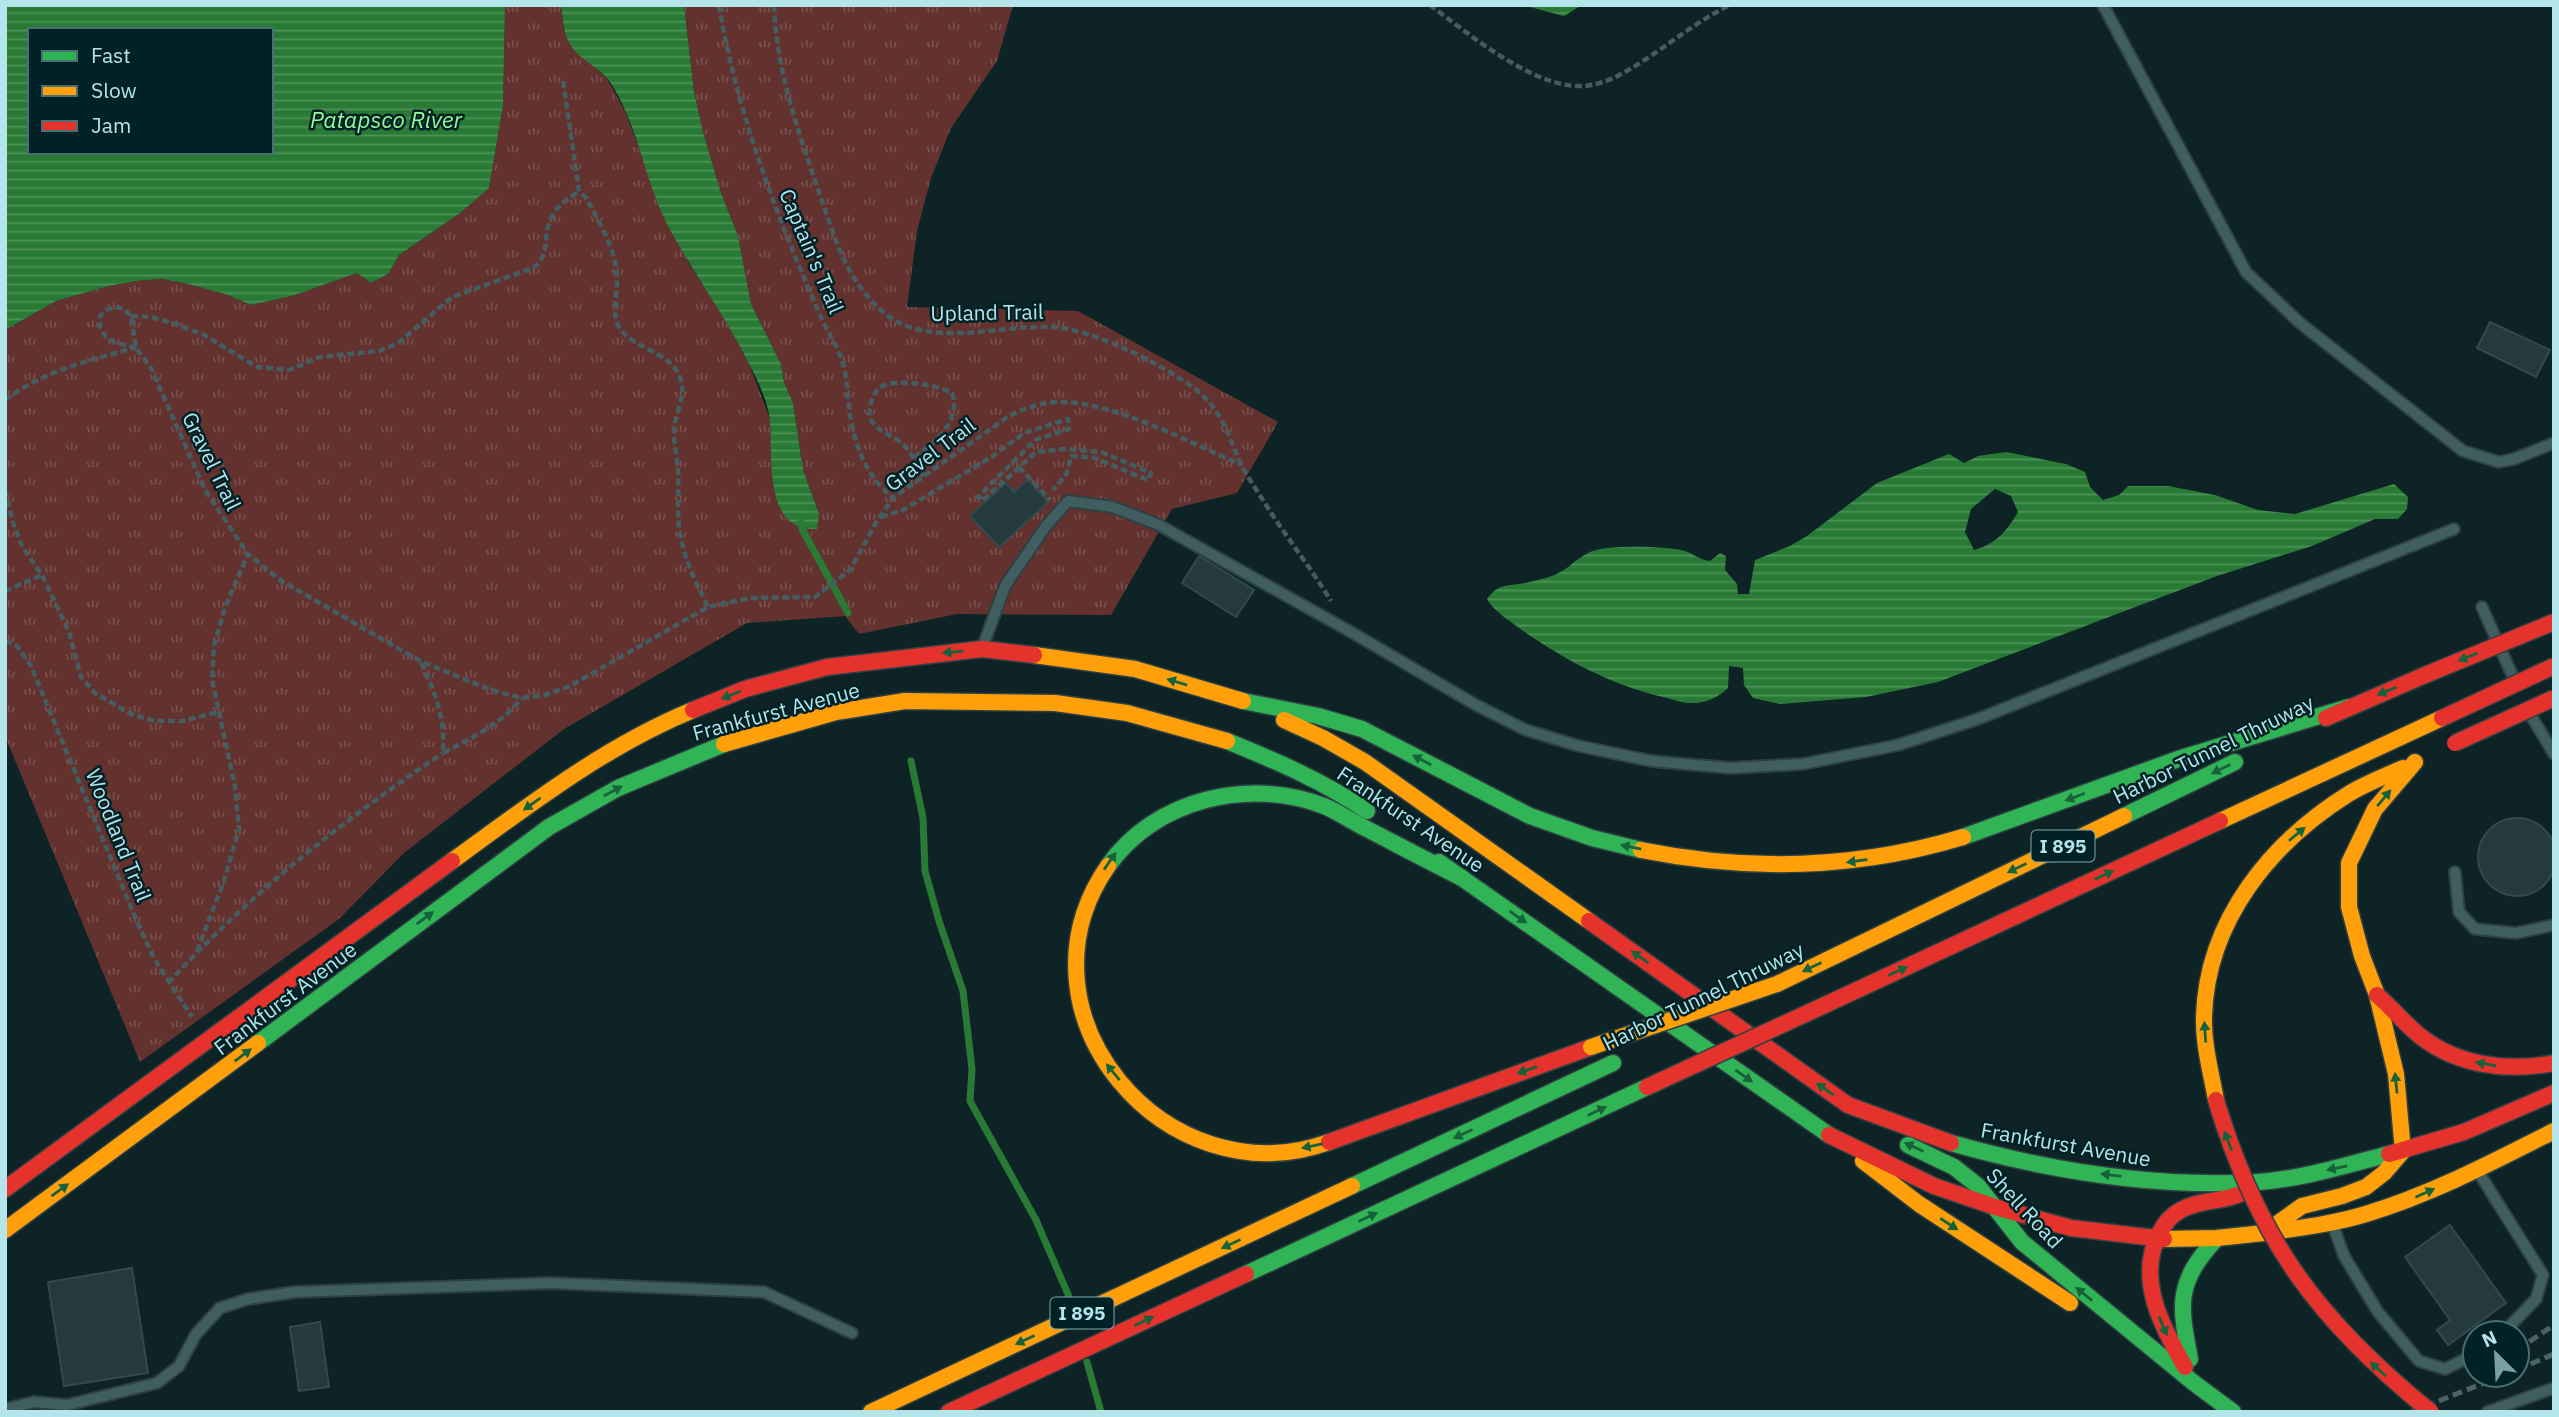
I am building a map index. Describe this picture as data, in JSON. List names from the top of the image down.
{
  "streets": {
    "main road": [
      "Frankfurst Avenue",
      "Harbor Tunnel Thruway",
      "I 895",
      "Shell Road"
    ],
    "path": [
      "Captain's Trail",
      "Upland Trail",
      "Gravel Trail",
      "Woodland Trail"
    ]
  },
  "crossings": [
    ["Captain's Trail", "Gravel Trail"],
    ["Upland Trail", "Gravel Trail"],
    ["Frankfurst Avenue", "Woodland Trail"],
    ["Frankfurst Avenue", "Shell Road"]
  ],
  "water": ["Patapsco River"],
  "legend": ["Fast", "Slow", "Jam"],
  "north": "top left"
}
